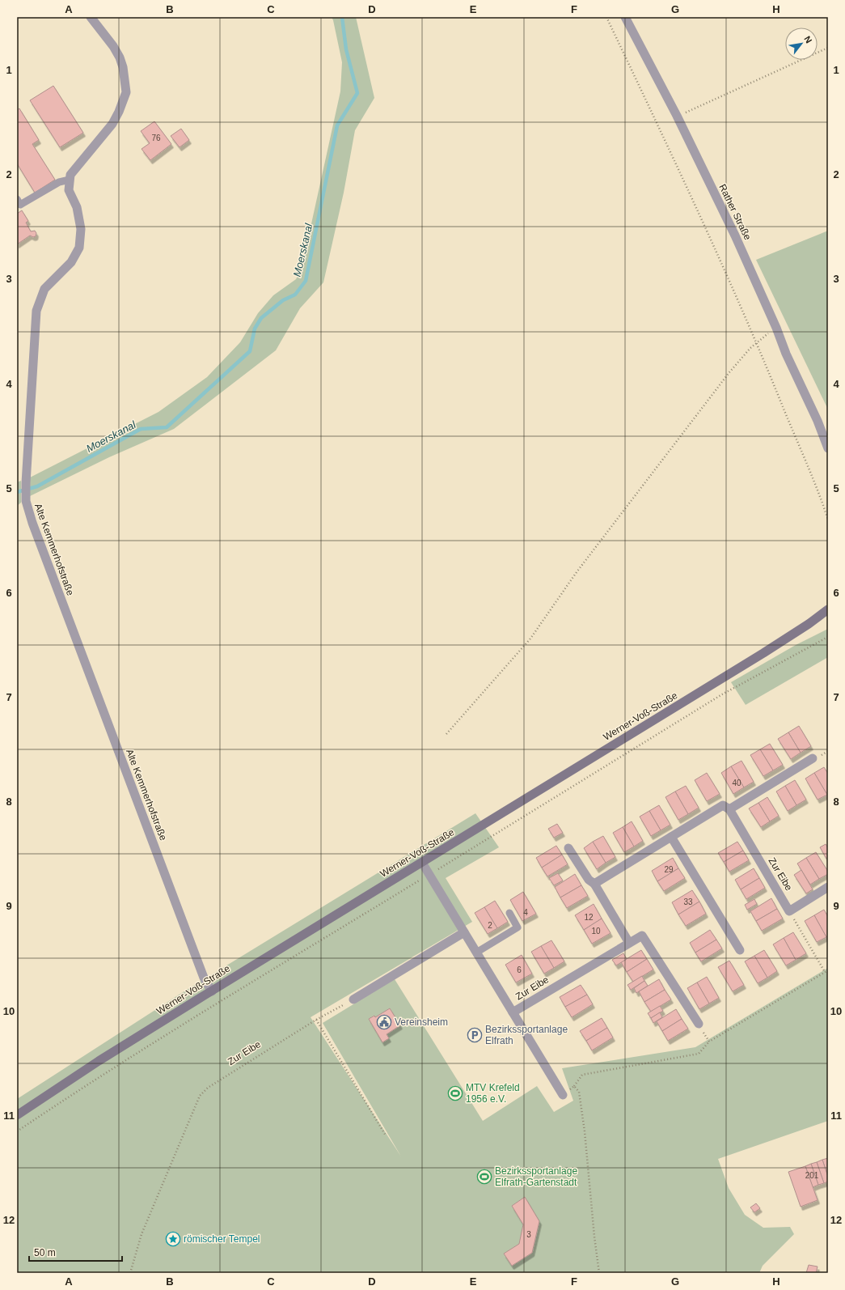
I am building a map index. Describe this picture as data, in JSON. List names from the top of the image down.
{
  "streets": {
    "main road": ["Werner-Voß-Straße"],
    "street": ["Rather Straße", "Alte Kemmerhofstraße", "Zur Eibe"]
  },
  "crossings": [
    ["Alte Kemmerhofstraße", "Werner-Voß-Straße"],
    ["Werner-Voß-Straße", "Zur Eibe"]
  ],
  "water": ["Moerskanal"],
  "places": {
    "public building": ["Vereinsheim"],
    "parking": ["Bezirkssportanlage Elfrath"],
    "sports": ["MTV Krefeld 1956 e.V.", "Bezirkssportanlage Elfrath-Gartenstadt"],
    "place": ["römischer Tempel"]
  },
  "house_numbers": [
    "76",
    "40",
    "29",
    "33",
    "4",
    "12",
    "2",
    "10",
    "6",
    "201",
    "3"
  ],
  "scale_bar": "50 m",
  "north": "top right",
  "grid": {
    "columns": [
      "A",
      "B",
      "C",
      "D",
      "E",
      "F",
      "G",
      "H"
    ],
    "rows": [
      "1",
      "2",
      "3",
      "4",
      "5",
      "6",
      "7",
      "8",
      "9",
      "10",
      "11",
      "12"
    ]
  }
}
